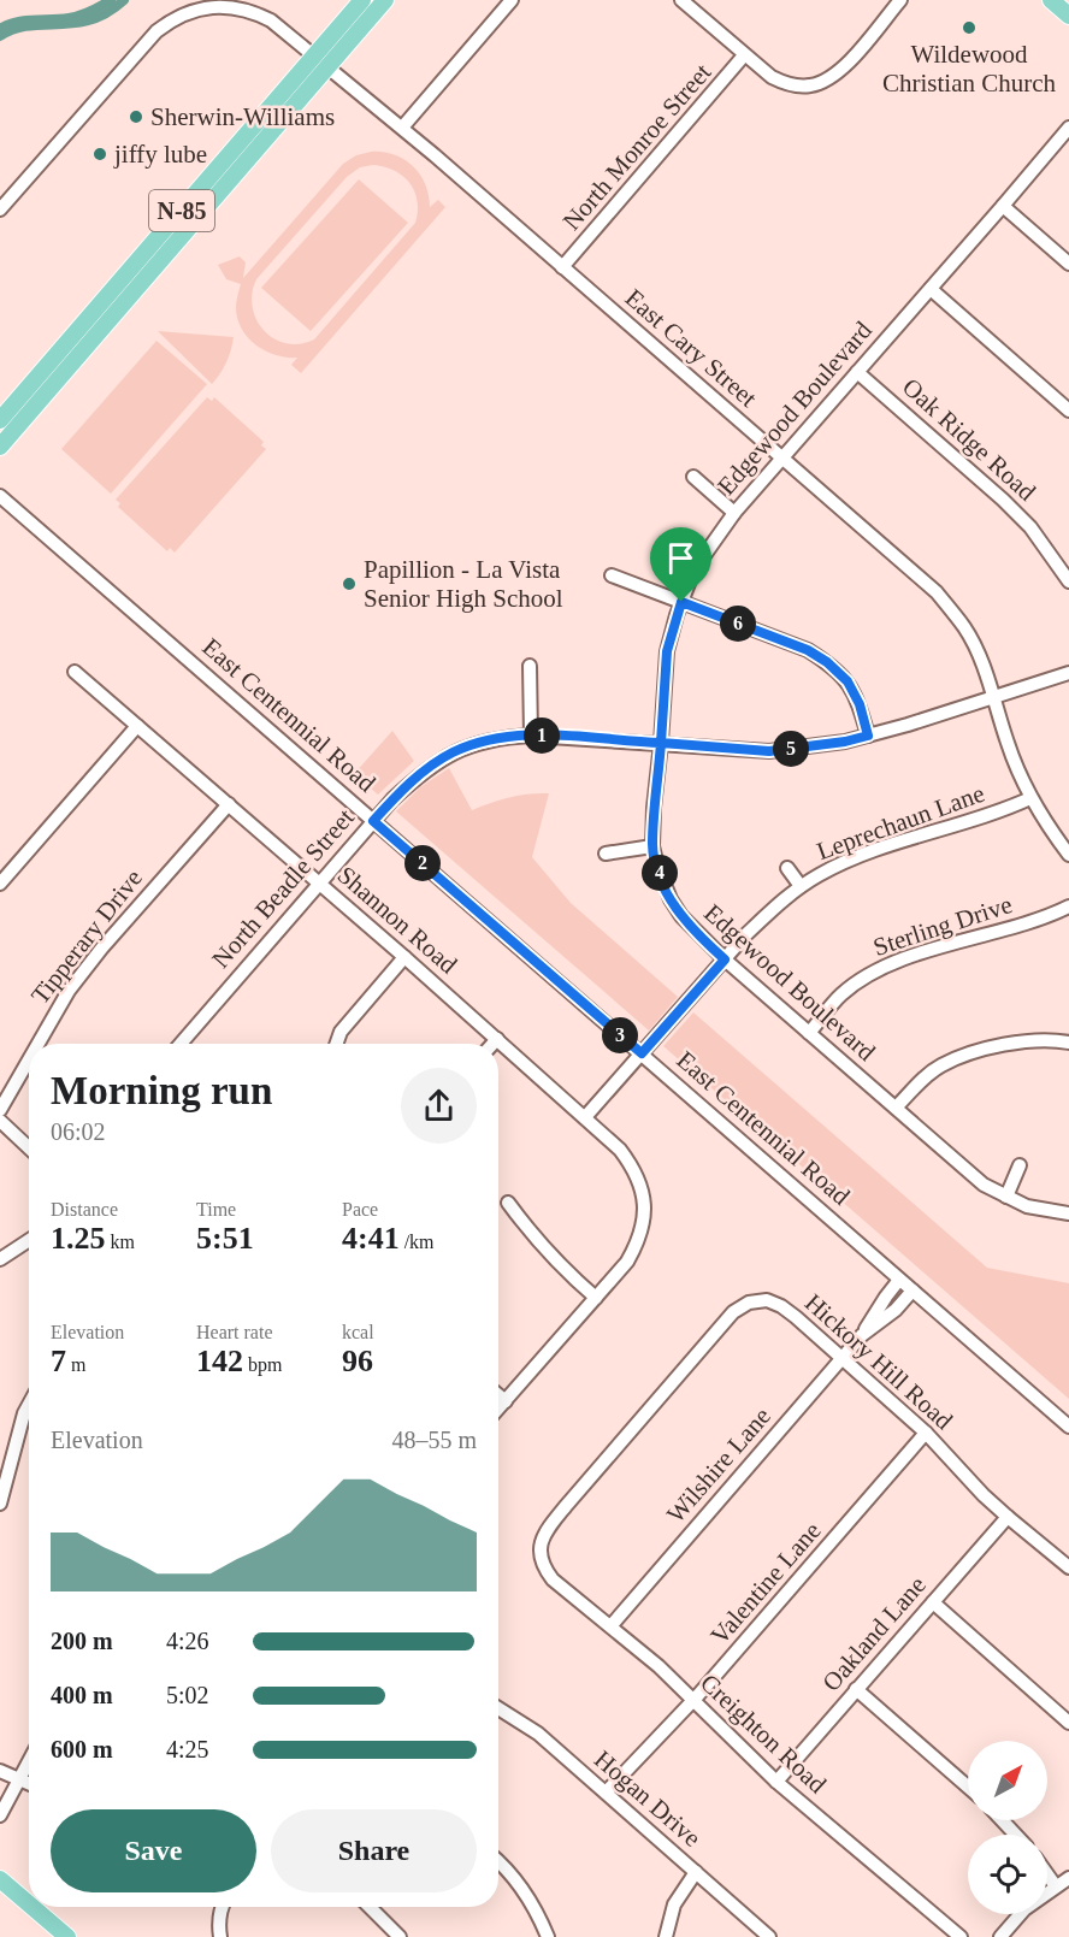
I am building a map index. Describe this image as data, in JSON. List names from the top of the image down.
{
  "streets": {
    "main road": ["N-85"],
    "street": [
      "North Monroe Street",
      "East Cary Street",
      "Edgewood Boulevard",
      "Oak Ridge Road",
      "East Centennial Road",
      "Leprechaun Lane",
      "North Beadle Street",
      "Shannon Road",
      "Sterling Drive",
      "Tipperary Drive",
      "Hickory Hill Road",
      "Wilshire Lane",
      "Valentine Lane",
      "Oakland Lane",
      "Creighton Road",
      "Hogan Drive"
    ]
  },
  "crossings": [
    ["North Monroe Street", "East Cary Street"],
    ["N-85", "East Cary Street"],
    ["East Cary Street", "Edgewood Boulevard"],
    ["East Cary Street", "Leprechaun Lane"],
    ["East Cary Street", "North Beadle Street"],
    ["Edgewood Boulevard", "Oak Ridge Road"],
    ["Edgewood Boulevard", "Leprechaun Lane"],
    ["Edgewood Boulevard", "North Beadle Street"],
    ["Edgewood Boulevard", "Sterling Drive"],
    ["East Centennial Road", "Leprechaun Lane"],
    ["East Centennial Road", "North Beadle Street"],
    ["East Centennial Road", "Wilshire Lane"],
    ["Leprechaun Lane", "Shannon Road"],
    ["North Beadle Street", "Shannon Road"],
    ["Shannon Road", "Tipperary Drive"],
    ["Hickory Hill Road", "Wilshire Lane"],
    ["Hickory Hill Road", "Valentine Lane"],
    ["Hickory Hill Road", "Oakland Lane"],
    ["Hickory Hill Road", "Creighton Road"],
    ["Wilshire Lane", "Creighton Road"],
    ["Valentine Lane", "Creighton Road"],
    ["Valentine Lane", "Hogan Drive"],
    ["Oakland Lane", "Creighton Road"]
  ],
  "places": [
    "Wildewood Christian Church",
    "Sherwin-Williams",
    "jiffy lube",
    "Papillion - La Vista Senior High School"
  ],
  "north": "top right",
  "page": {
    "pins": [
      "6",
      "1",
      "5",
      "2",
      "4",
      "3"
    ],
    "heading": ["Morning run", "06:02"],
    "stats": [
      ["Distance", "1.25 km"],
      ["Time", "5:51"],
      ["Pace", "4:41 /km"],
      ["Elevation", "7 m"],
      ["Heart rate", "142 bpm"],
      ["kcal", "96"]
    ],
    "chart": ["Elevation", "48–55 m"],
    "list": [
      {
        "name": "200 m",
        "note": "4:26"
      },
      {
        "name": "400 m",
        "note": "5:02"
      },
      {
        "name": "600 m",
        "note": "4:25"
      }
    ],
    "buttons": ["Save", "Share"]
  }
}
